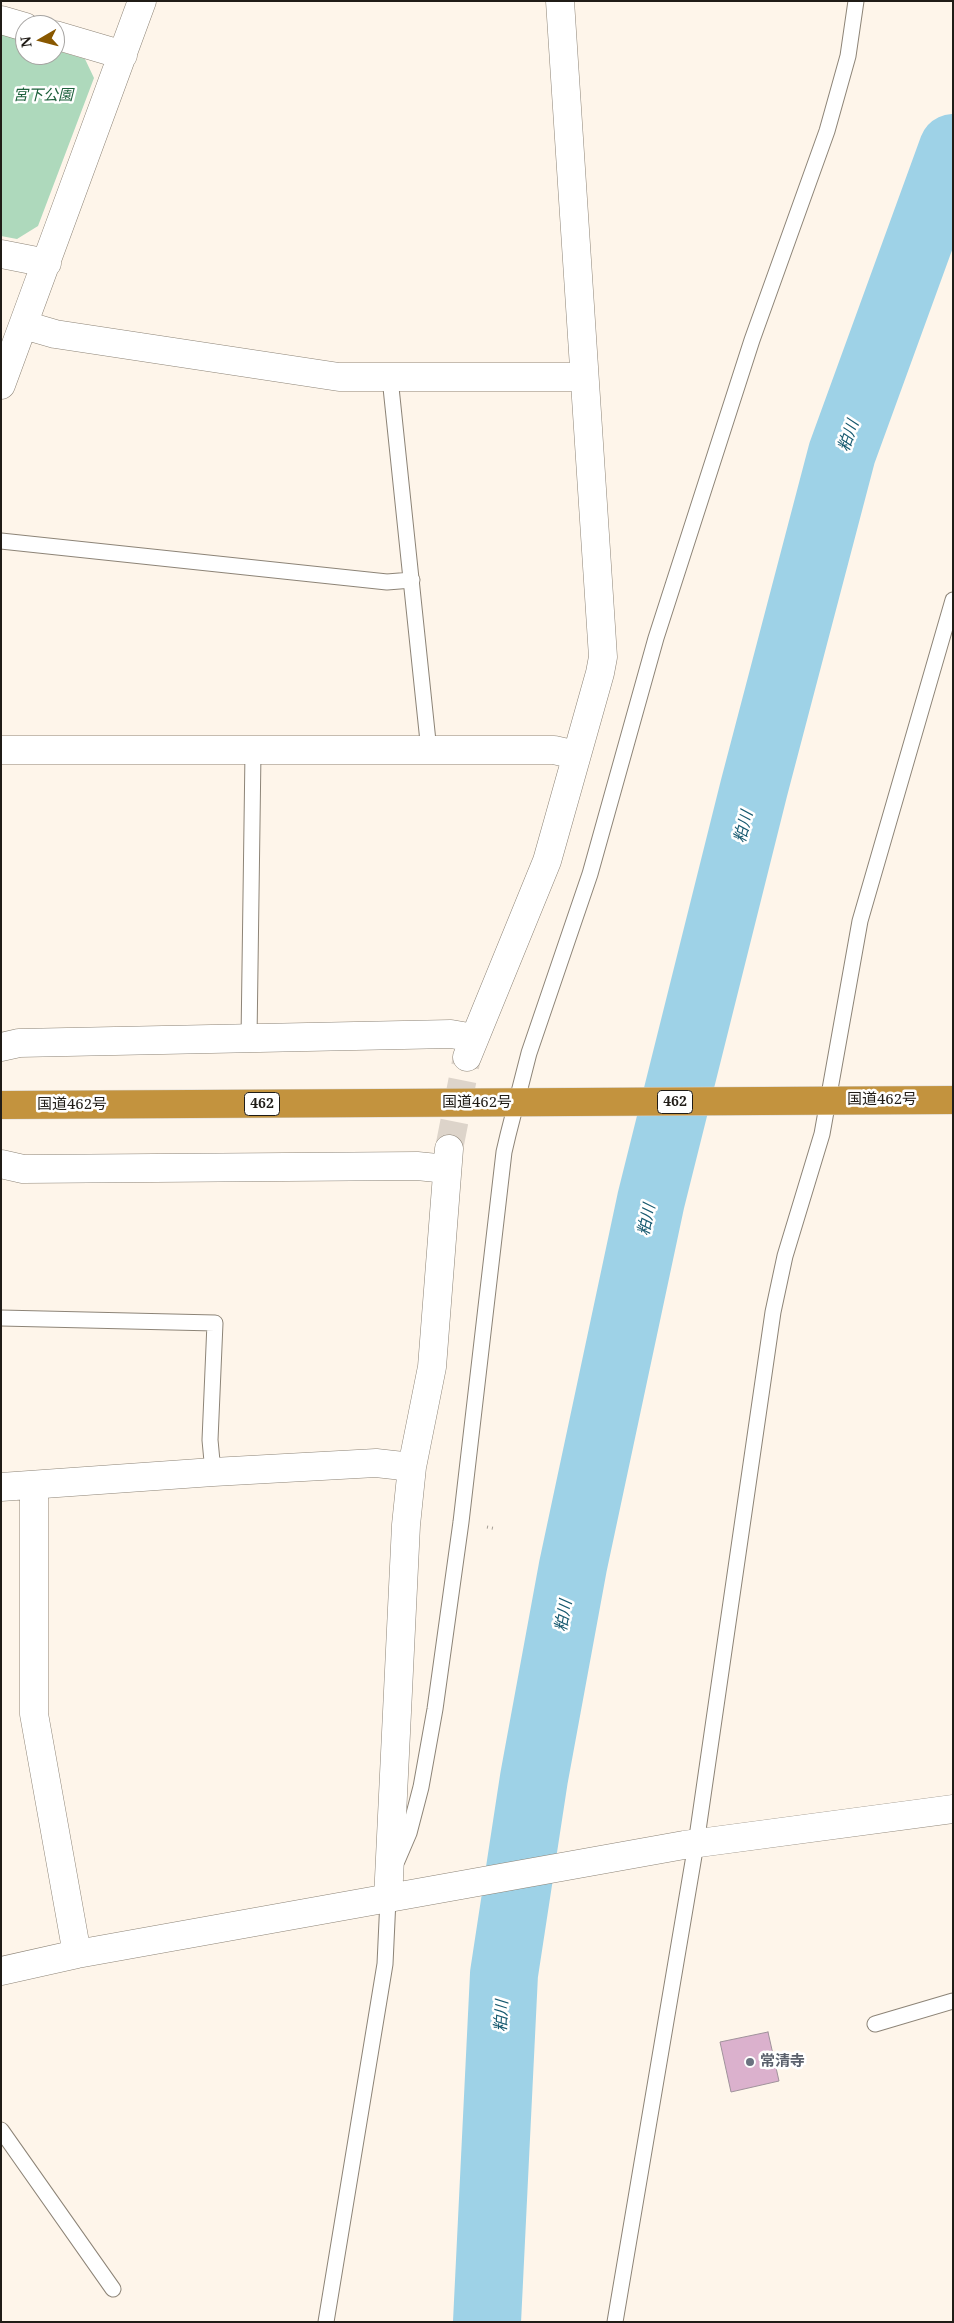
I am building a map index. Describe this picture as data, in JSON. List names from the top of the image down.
{
  "streets": {
    "highway": ["国道462号", "462"]
  },
  "water": ["粕川"],
  "parks": ["宮下公園"],
  "places": ["常清寺"],
  "north": "left"
}
